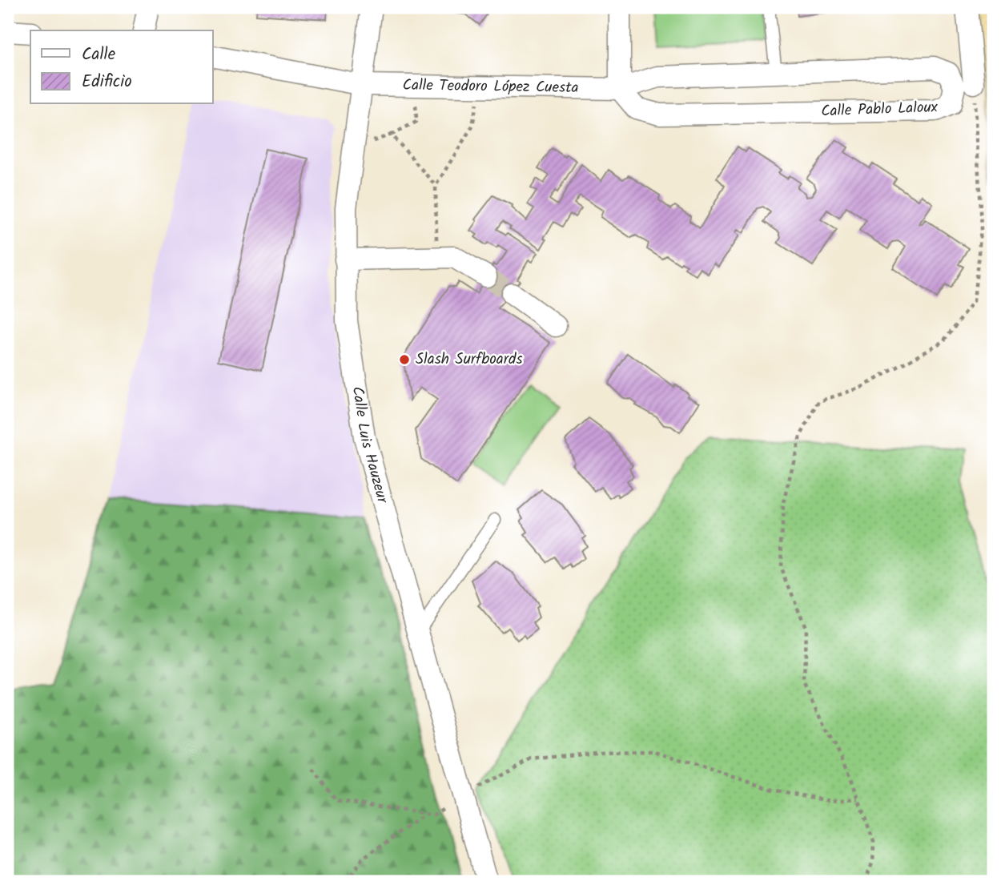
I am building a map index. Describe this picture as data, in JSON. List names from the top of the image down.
{
  "streets": {
    "street": ["Calle Teodoro López Cuesta", "Calle Pablo Laloux", "Calle Luis Hauzeur"]
  },
  "crossings": [
    ["Calle Teodoro López Cuesta", "Calle Pablo Laloux"],
    ["Calle Teodoro López Cuesta", "Calle Luis Hauzeur"]
  ],
  "places": ["Slash Surfboards"],
  "legend": ["Calle", "Edificio"]
}
